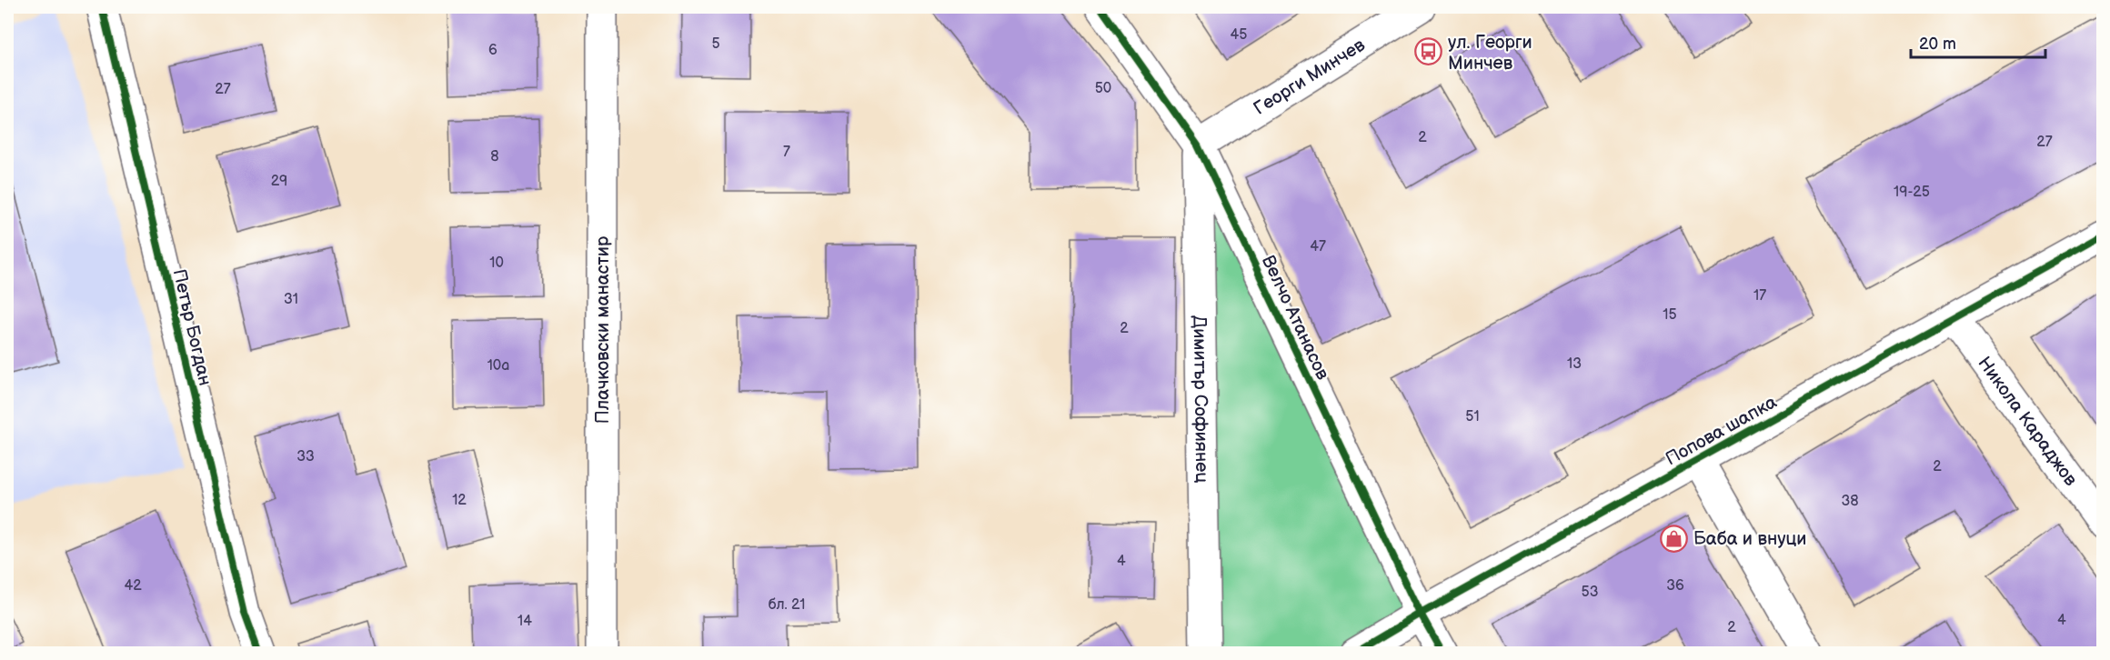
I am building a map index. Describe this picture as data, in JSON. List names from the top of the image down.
{
  "streets": {
    "street": [
      "Георги Минчев",
      "Велчо Атанасов",
      "Петър Богдан",
      "Плачковски манастир",
      "Димитър Софиянец",
      "Никола Караджов",
      "Попова шапка"
    ]
  },
  "crossings": [
    ["Георги Минчев", "Велчо Атанасов"],
    ["Георги Минчев", "Димитър Софиянец"],
    ["Велчо Атанасов", "Димитър Софиянец"],
    ["Велчо Атанасов", "Попова шапка"],
    ["Никола Караджов", "Попова шапка"]
  ],
  "places": {
    "bus stop": ["ул. Георги Минчев"],
    "shop": ["Баба и внуци"]
  },
  "house_numbers": [
    "45",
    "5",
    "6",
    "50",
    "27",
    "2",
    "27",
    "7",
    "8",
    "29",
    "19-25",
    "47",
    "10",
    "17",
    "31",
    "15",
    "2",
    "13",
    "10a",
    "51",
    "33",
    "2",
    "12",
    "38",
    "4",
    "42",
    "36",
    "53",
    "бл. 21",
    "4",
    "14",
    "2"
  ],
  "scale_bar": "20 m"
}
